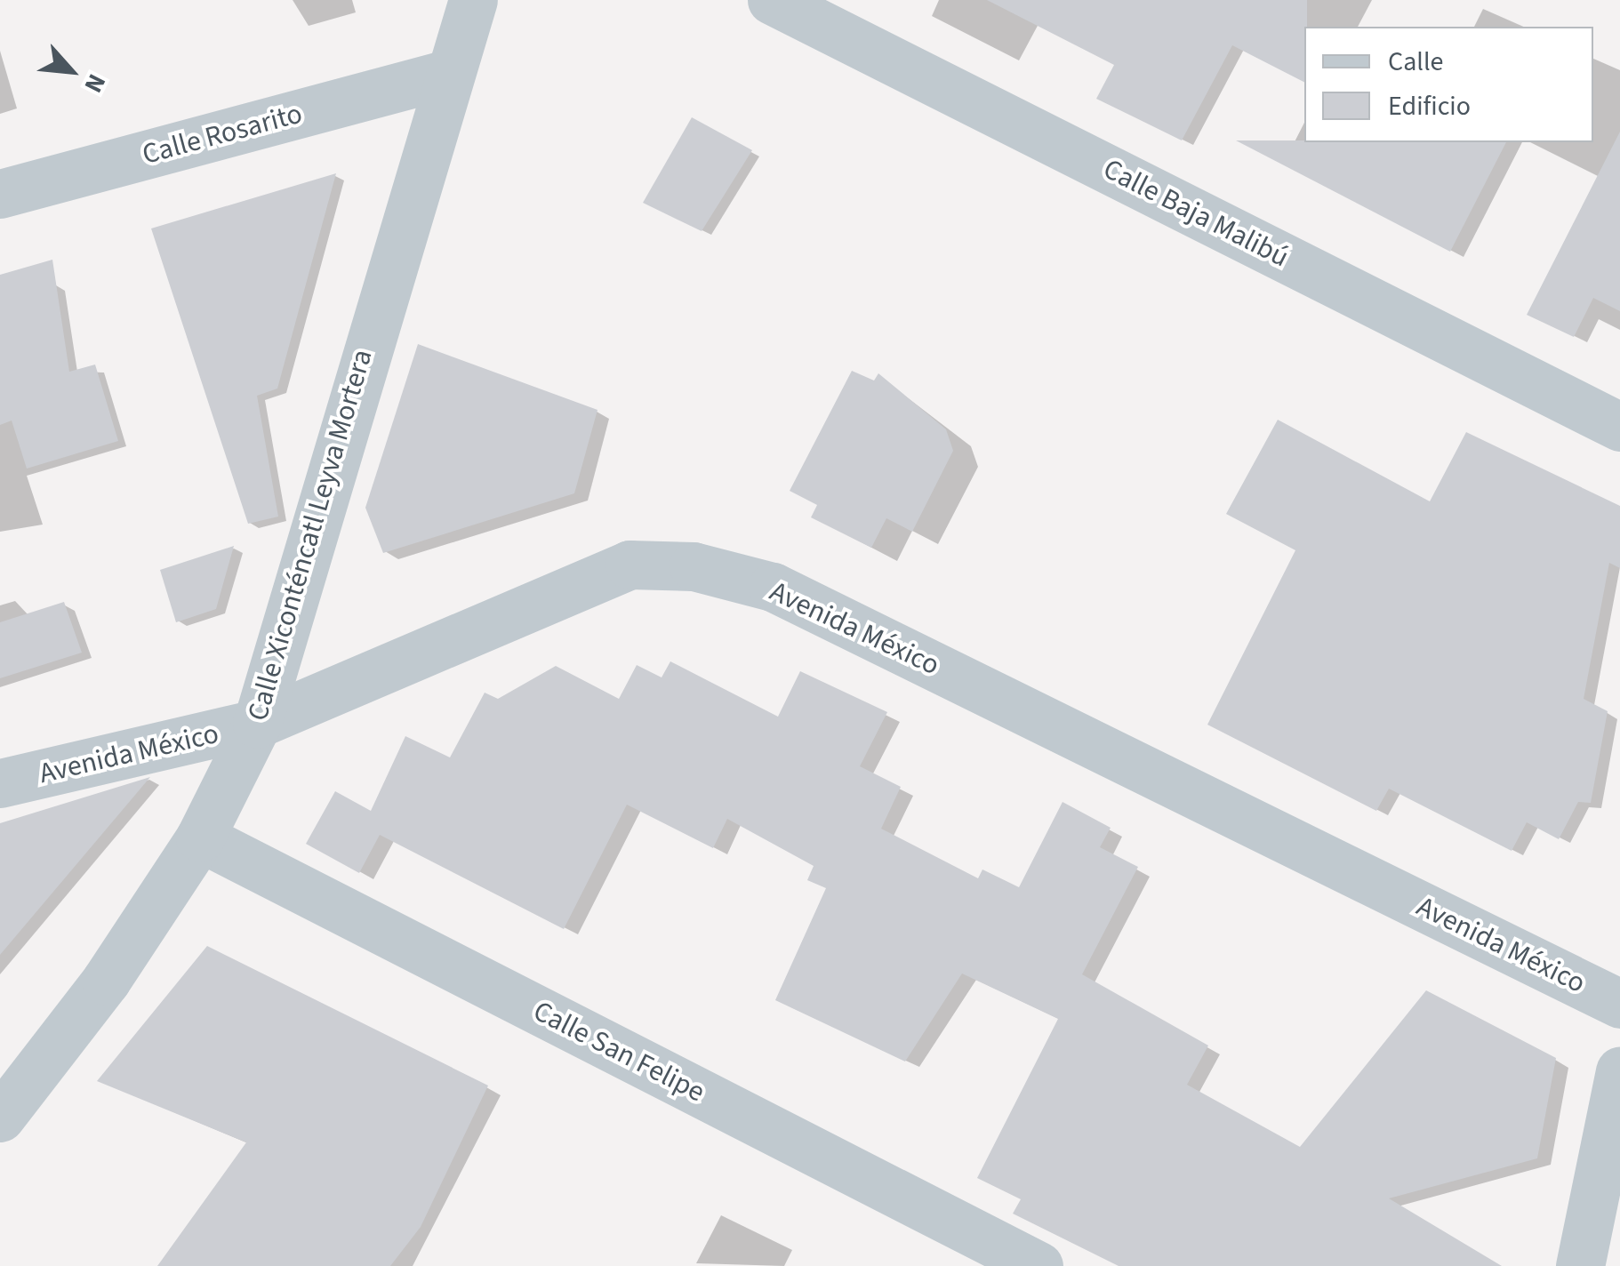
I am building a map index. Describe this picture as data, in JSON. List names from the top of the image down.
{
  "streets": {
    "street": [
      "Calle Rosarito",
      "Calle Baja Malibú",
      "Calle Xiconténcatl Leyva Mortera",
      "Avenida México",
      "Calle San Felipe"
    ]
  },
  "crossings": [
    ["Calle Rosarito", "Calle Xiconténcatl Leyva Mortera"],
    ["Calle Xiconténcatl Leyva Mortera", "Avenida México"],
    ["Calle Xiconténcatl Leyva Mortera", "Calle San Felipe"]
  ],
  "legend": ["Calle", "Edificio"],
  "north": "bottom right"
}
